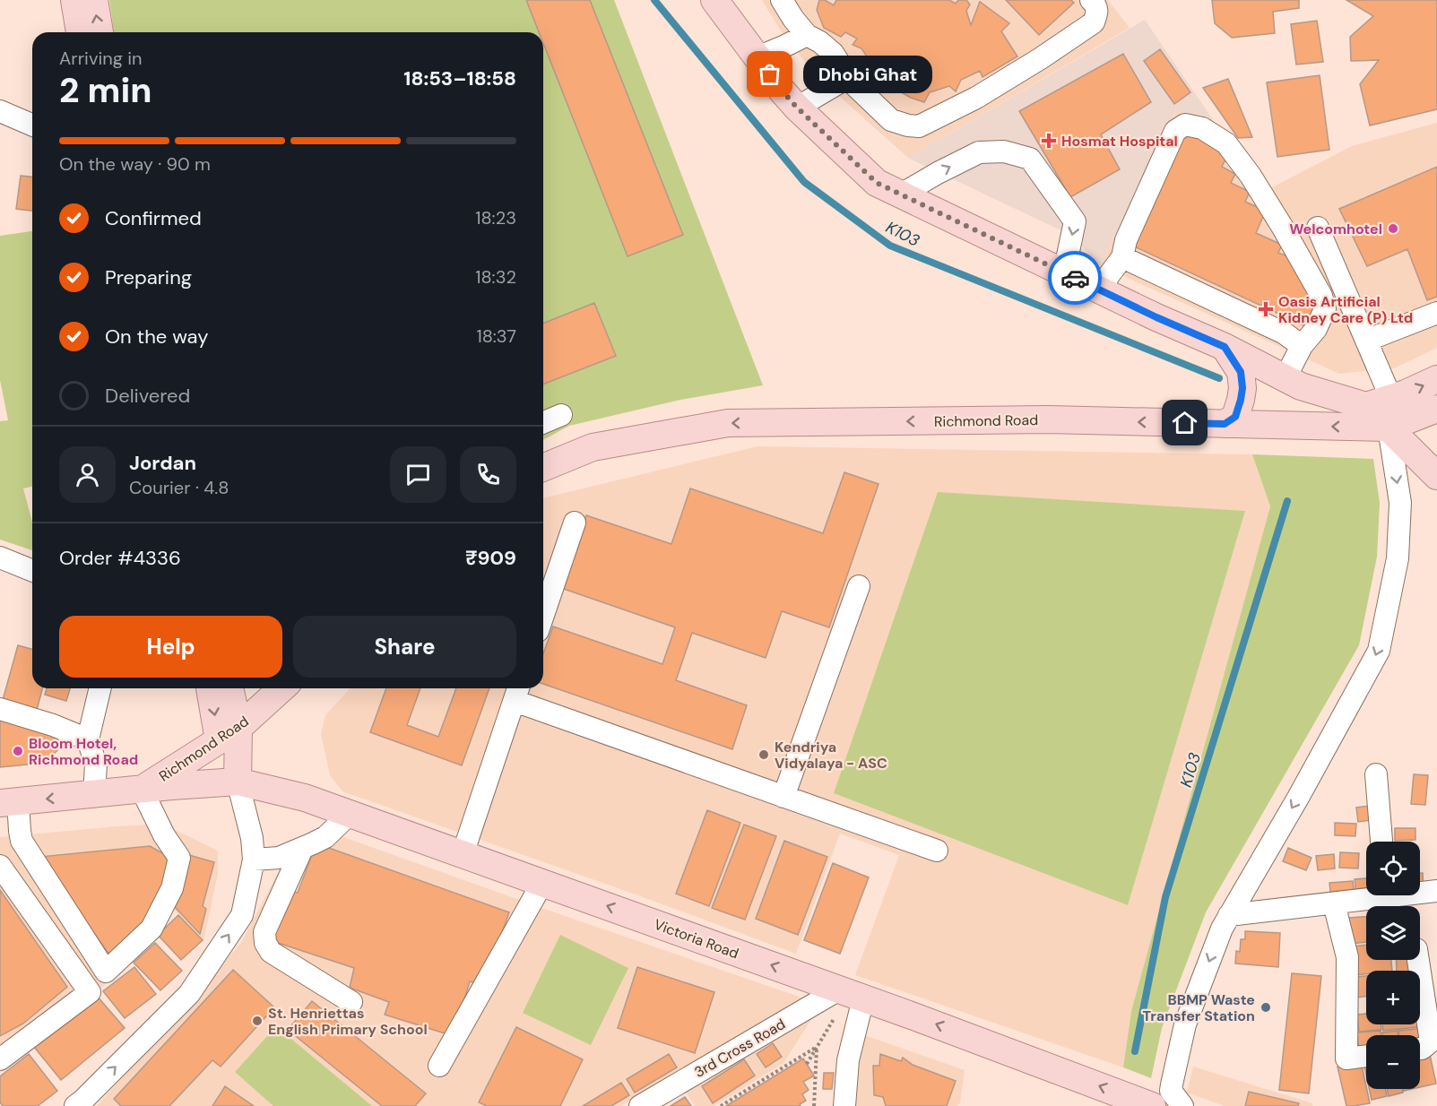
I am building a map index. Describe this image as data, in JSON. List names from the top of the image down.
{
  "streets": {
    "main road": ["Richmond Road", "Victoria Road"],
    "street": ["3rd Cross Road"]
  },
  "crossings": [
    ["Richmond Road", "Victoria Road"],
    ["Victoria Road", "3rd Cross Road"]
  ],
  "one_way": ["Richmond Road", "Victoria Road"],
  "water": ["K103"],
  "places": {
    "other": [
      "Dhobi Ghat",
      "Welcomhotel",
      "Bloom Hotel, Richmond Road",
      "Kendriya Vidyalaya - ASC",
      "BBMP Waste Transfer Station",
      "St. Henriettas English Primary School"
    ],
    "health": ["Hosmat Hospital", "Oasis Artificial Kidney Care (P) Ltd"]
  },
  "page": {
    "heading": ["2 min", "Arriving in", "18:53–18:58"],
    "panel": [
      "Jordan",
      "Courier · 4.8",
      "Order #4336",
      "₹909"
    ],
    "bubble": "Dhobi Ghat",
    "bar": "On the way · 90 m",
    "list": [
      ["Confirmed", "18:23"],
      ["Preparing", "18:32"],
      ["On the way", "18:37"],
      "Delivered"
    ],
    "buttons": ["Help", "Share"],
    "map_buttons": ["+", "−"]
  }
}
